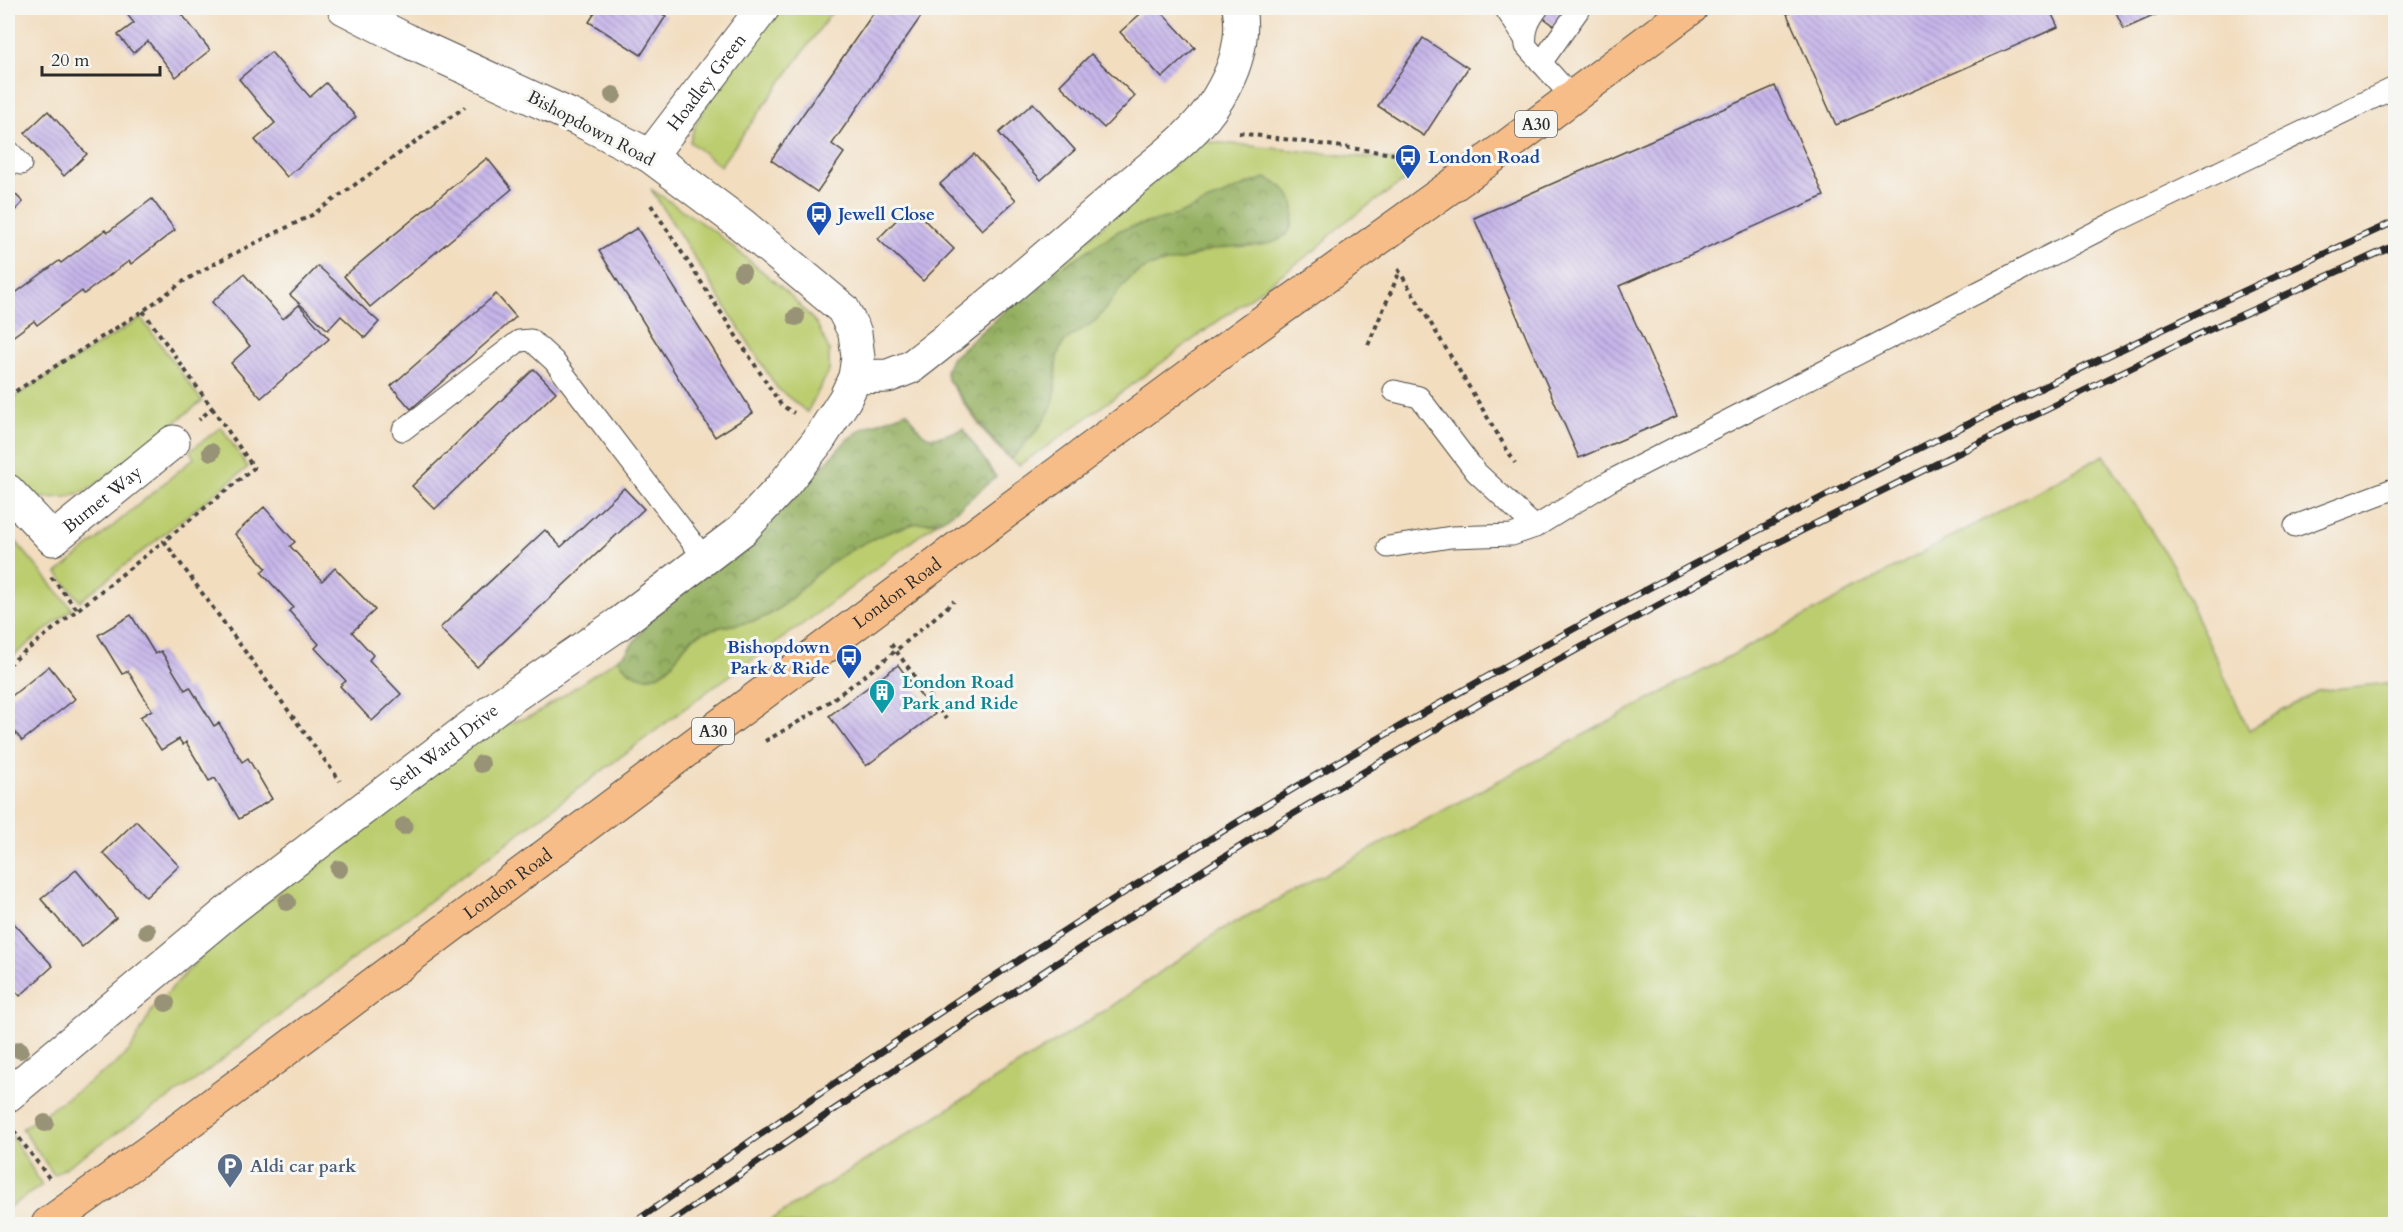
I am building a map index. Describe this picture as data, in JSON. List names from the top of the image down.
{
  "streets": {
    "highway": ["A30", "London Road"],
    "street": [
      "Hoadley Green",
      "Bishopdown Road",
      "Burnet Way",
      "Seth Ward Drive"
    ]
  },
  "crossings": [
    ["Hoadley Green", "Bishopdown Road"],
    ["Bishopdown Road", "Seth Ward Drive"]
  ],
  "places": {
    "bus stop": ["London Road", "Jewell Close", "Bishopdown Park & Ride"],
    "building": ["London Road Park and Ride"],
    "parking": ["Aldi car park"]
  },
  "scale_bar": "20 m"
}
